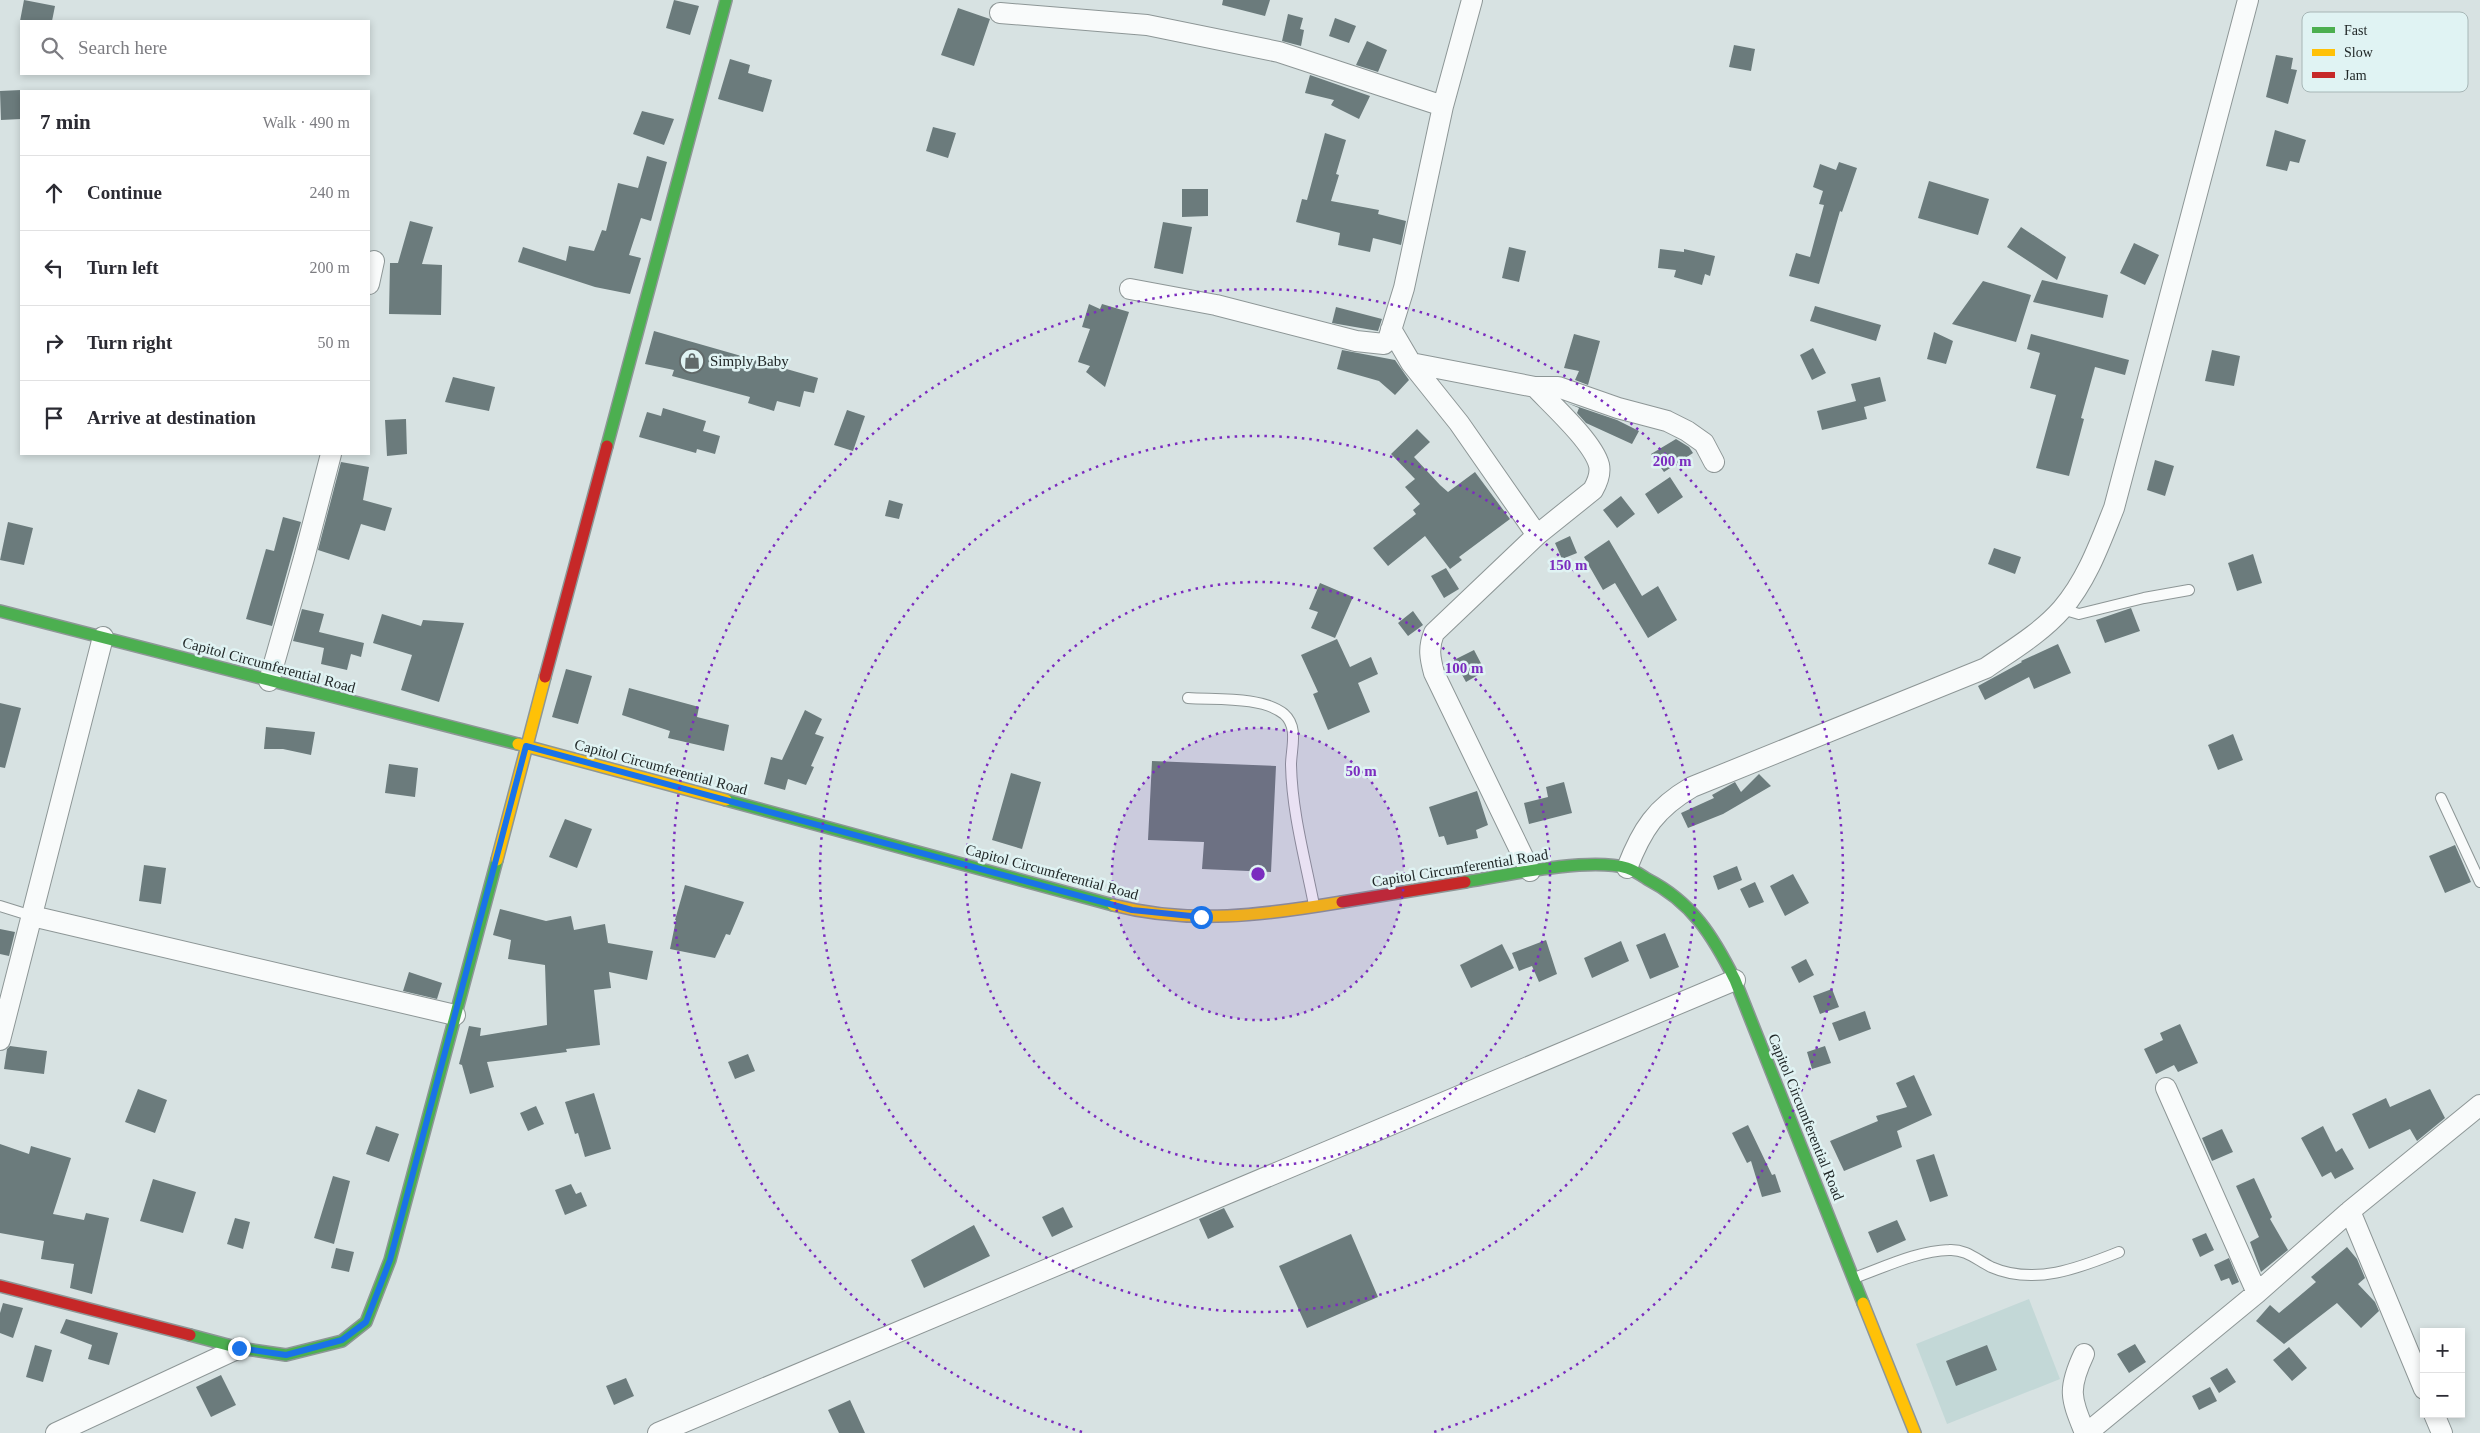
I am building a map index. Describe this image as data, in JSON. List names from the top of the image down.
{
  "streets": {
    "main road": ["Capitol Circumferential Road"]
  },
  "places": {
    "shop": ["Simply Baby"]
  },
  "legend": ["Fast", "Slow", "Jam"],
  "page": {
    "search": "Search here",
    "heading": ["7 min", "Walk · 490 m"],
    "list": [
      ["Continue", "240 m"],
      ["Turn left", "200 m"],
      ["Turn right", "50 m"],
      "Arrive at destination"
    ],
    "map_buttons": ["+", "−"]
  },
  "rings": [
    "200 m",
    "150 m",
    "100 m",
    "50 m"
  ]
}
